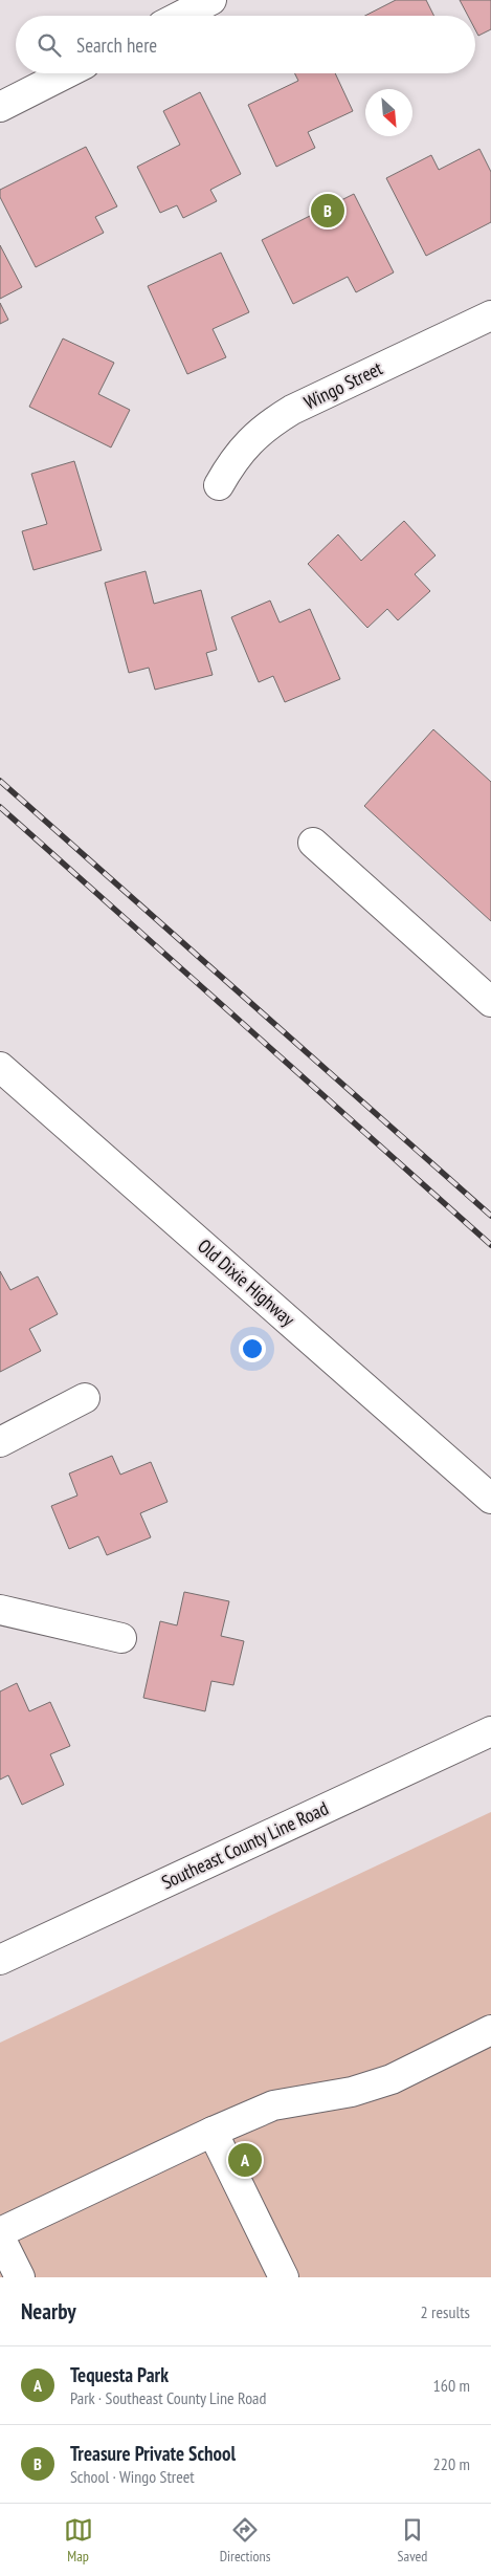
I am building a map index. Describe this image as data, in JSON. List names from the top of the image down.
{
  "streets": {
    "street": ["Wingo Street", "Old Dixie Highway", "Southeast County Line Road"]
  },
  "north": "bottom right",
  "page": {
    "search": "Search here",
    "pins": ["B", "A"],
    "heading": ["Nearby", "2 results"],
    "list": [
      {
        "mark": "A",
        "name": "Tequesta Park",
        "note": "Park · Southeast County Line Road",
        "value": "160 m"
      },
      {
        "mark": "B",
        "name": "Treasure Private School",
        "note": "School · Wingo Street",
        "value": "220 m"
      }
    ],
    "nav": ["Map", "Directions", "Saved"]
  }
}
